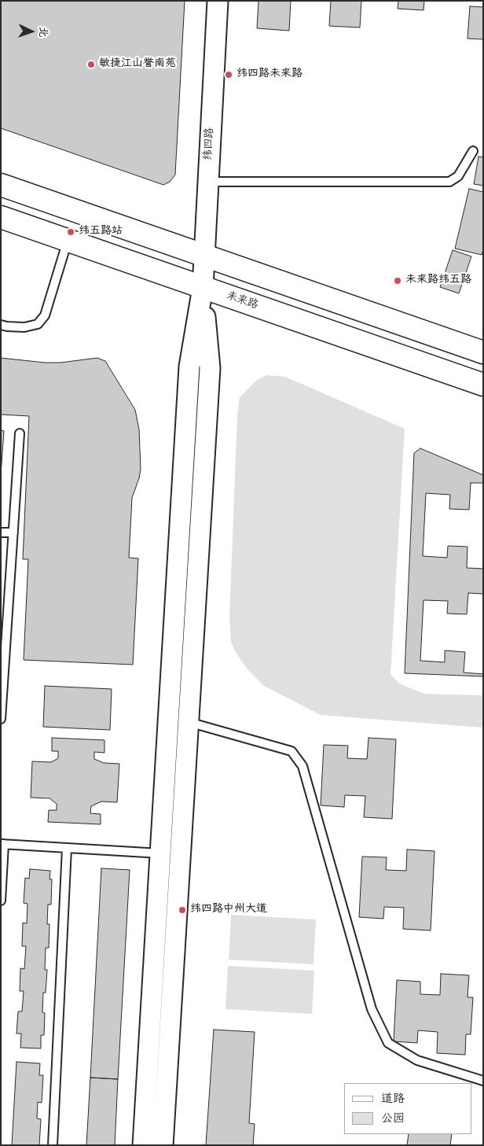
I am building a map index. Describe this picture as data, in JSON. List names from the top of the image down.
{
  "streets": {
    "main road": ["未来路"],
    "street": ["纬四路"]
  },
  "crossings": [
    ["纬四路", "未来路"]
  ],
  "places": [
    "敏捷江山誉南苑",
    "纬四路未来路",
    "纬五路站",
    "未来路纬五路",
    "纬四路中州大道"
  ],
  "legend": ["道路", "公园"],
  "north": "right"
}
